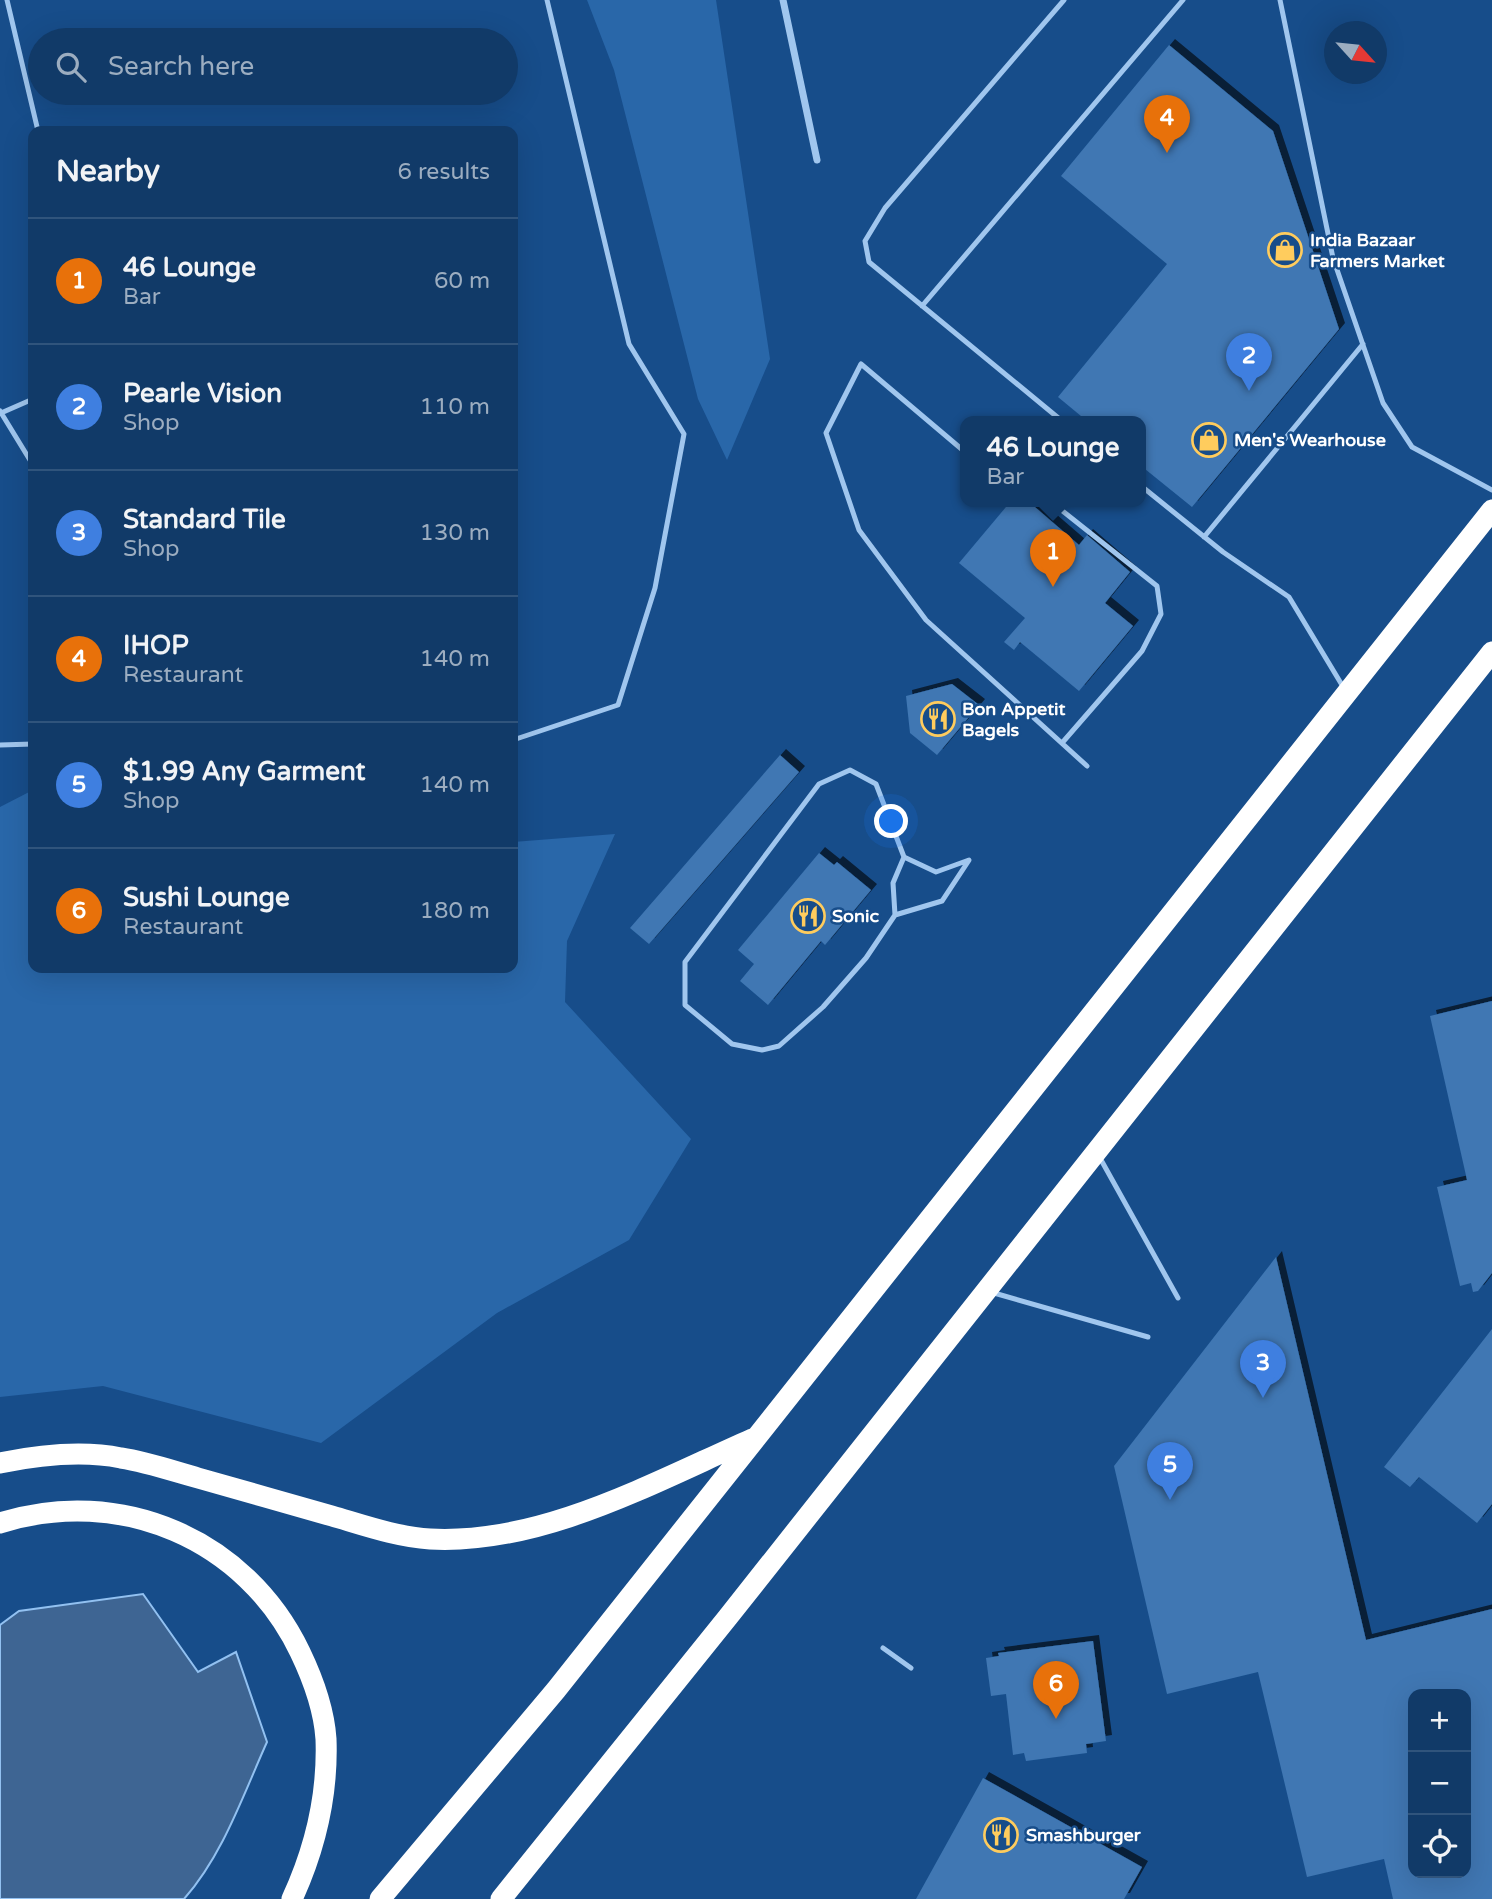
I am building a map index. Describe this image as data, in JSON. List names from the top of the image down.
{
  "places": {
    "shop": ["India Bazaar Farmers Market", "Men's Wearhouse"],
    "restaurant": ["Bon Appetit Bagels", "Sonic", "Smashburger"]
  },
  "north": "bottom right",
  "page": {
    "search": "Search here",
    "pins": [
      "4",
      "2",
      "1",
      "3",
      "5",
      "6"
    ],
    "heading": ["Nearby", "6 results"],
    "list": [
      {
        "mark": "1",
        "name": "46 Lounge",
        "note": "Bar",
        "value": "60 m"
      },
      {
        "mark": "2",
        "name": "Pearle Vision",
        "note": "Shop",
        "value": "110 m"
      },
      {
        "mark": "3",
        "name": "Standard Tile",
        "note": "Shop",
        "value": "130 m"
      },
      {
        "mark": "4",
        "name": "IHOP",
        "note": "Restaurant",
        "value": "140 m"
      },
      {
        "mark": "5",
        "name": "$1.99 Any Garment",
        "note": "Shop",
        "value": "140 m"
      },
      {
        "mark": "6",
        "name": "Sushi Lounge",
        "note": "Restaurant",
        "value": "180 m"
      }
    ],
    "popup": ["46 Lounge", "Bar"],
    "map_buttons": ["+", "−"]
  }
}
